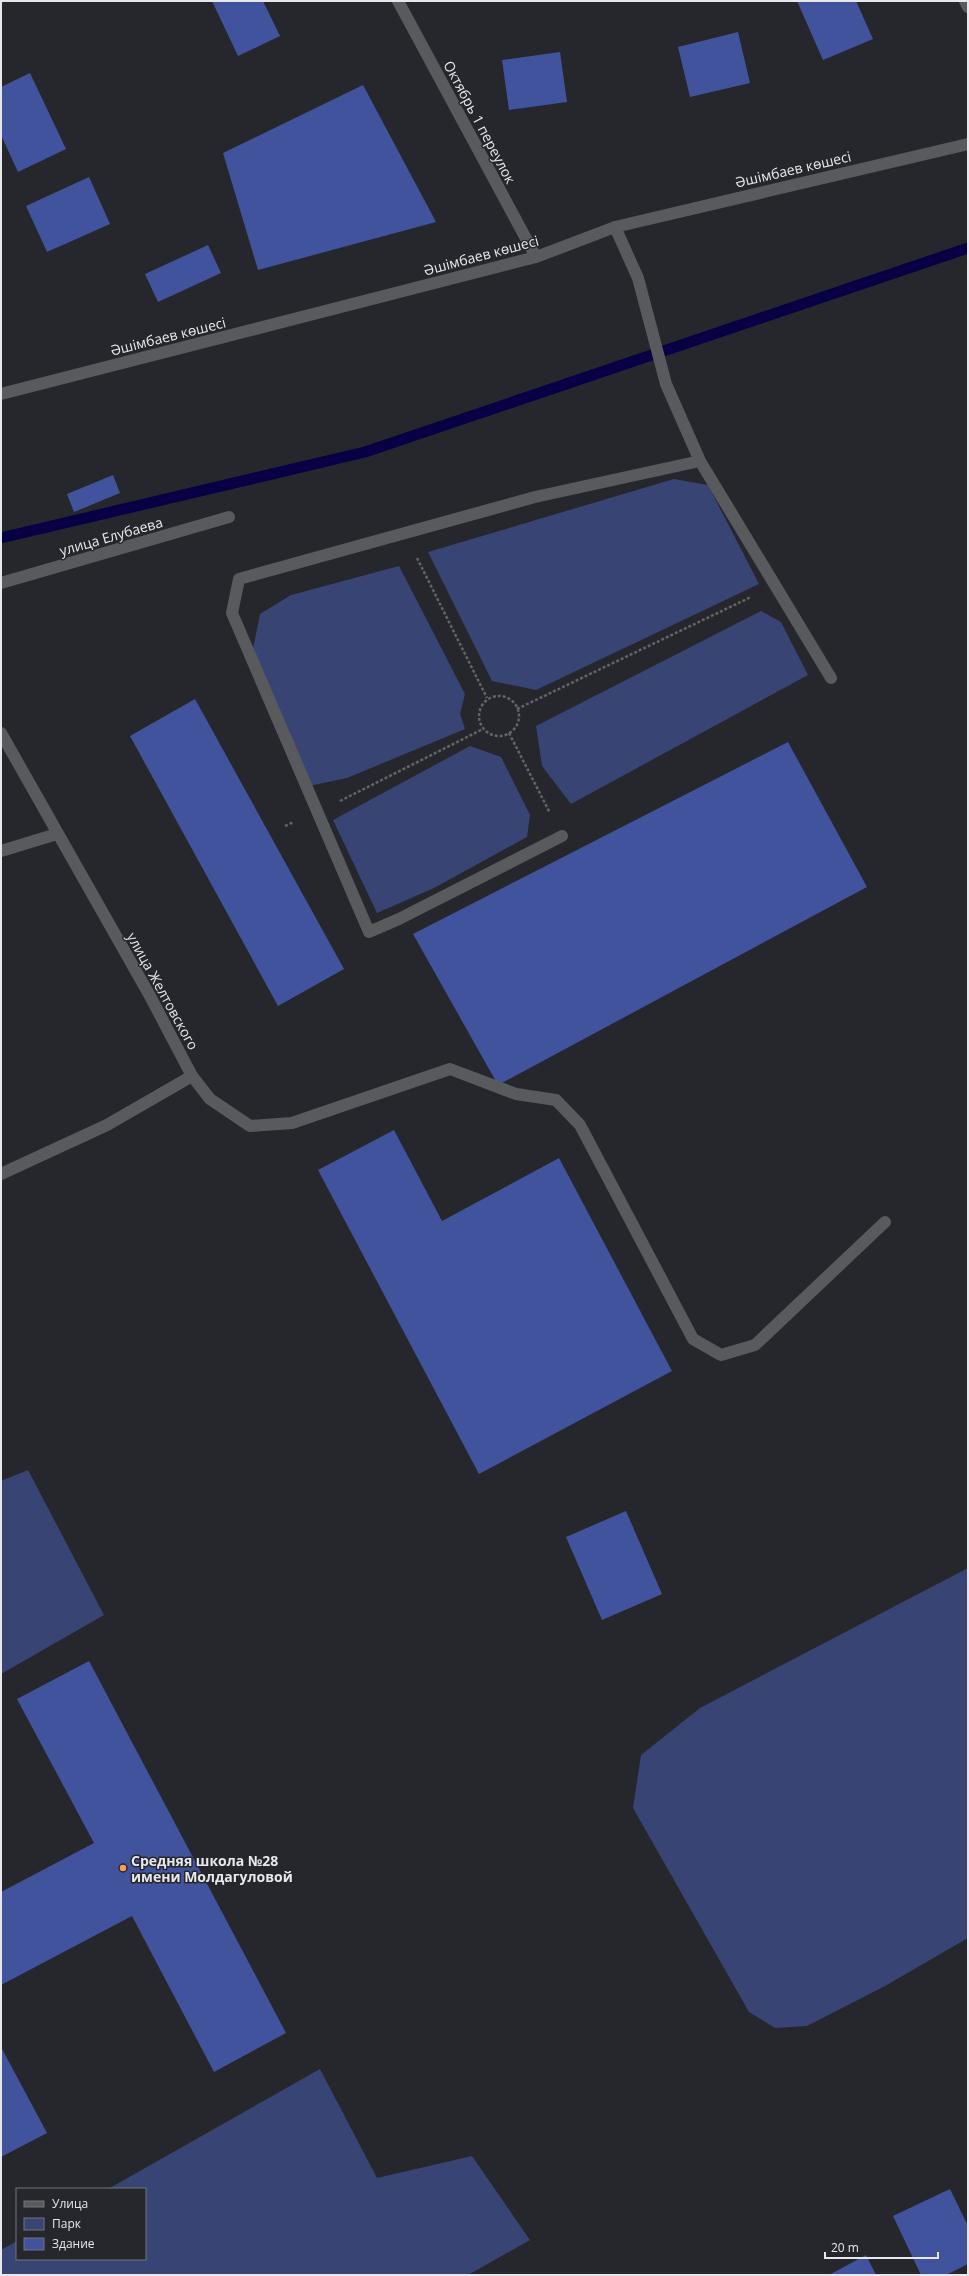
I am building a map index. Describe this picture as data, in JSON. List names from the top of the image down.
{
  "streets": {
    "street": [
      "Октябрь 1 переулок",
      "Әшімбаев көшесі",
      "улица Елубаева",
      "улица Желтовского"
    ]
  },
  "crossings": [
    ["Октябрь 1 переулок", "Әшімбаев көшесі"]
  ],
  "places": ["Средняя школа №28 имени Молдагуловой"],
  "legend": ["Улица", "Парк", "Здание"],
  "scale_bar": "20 m"
}
